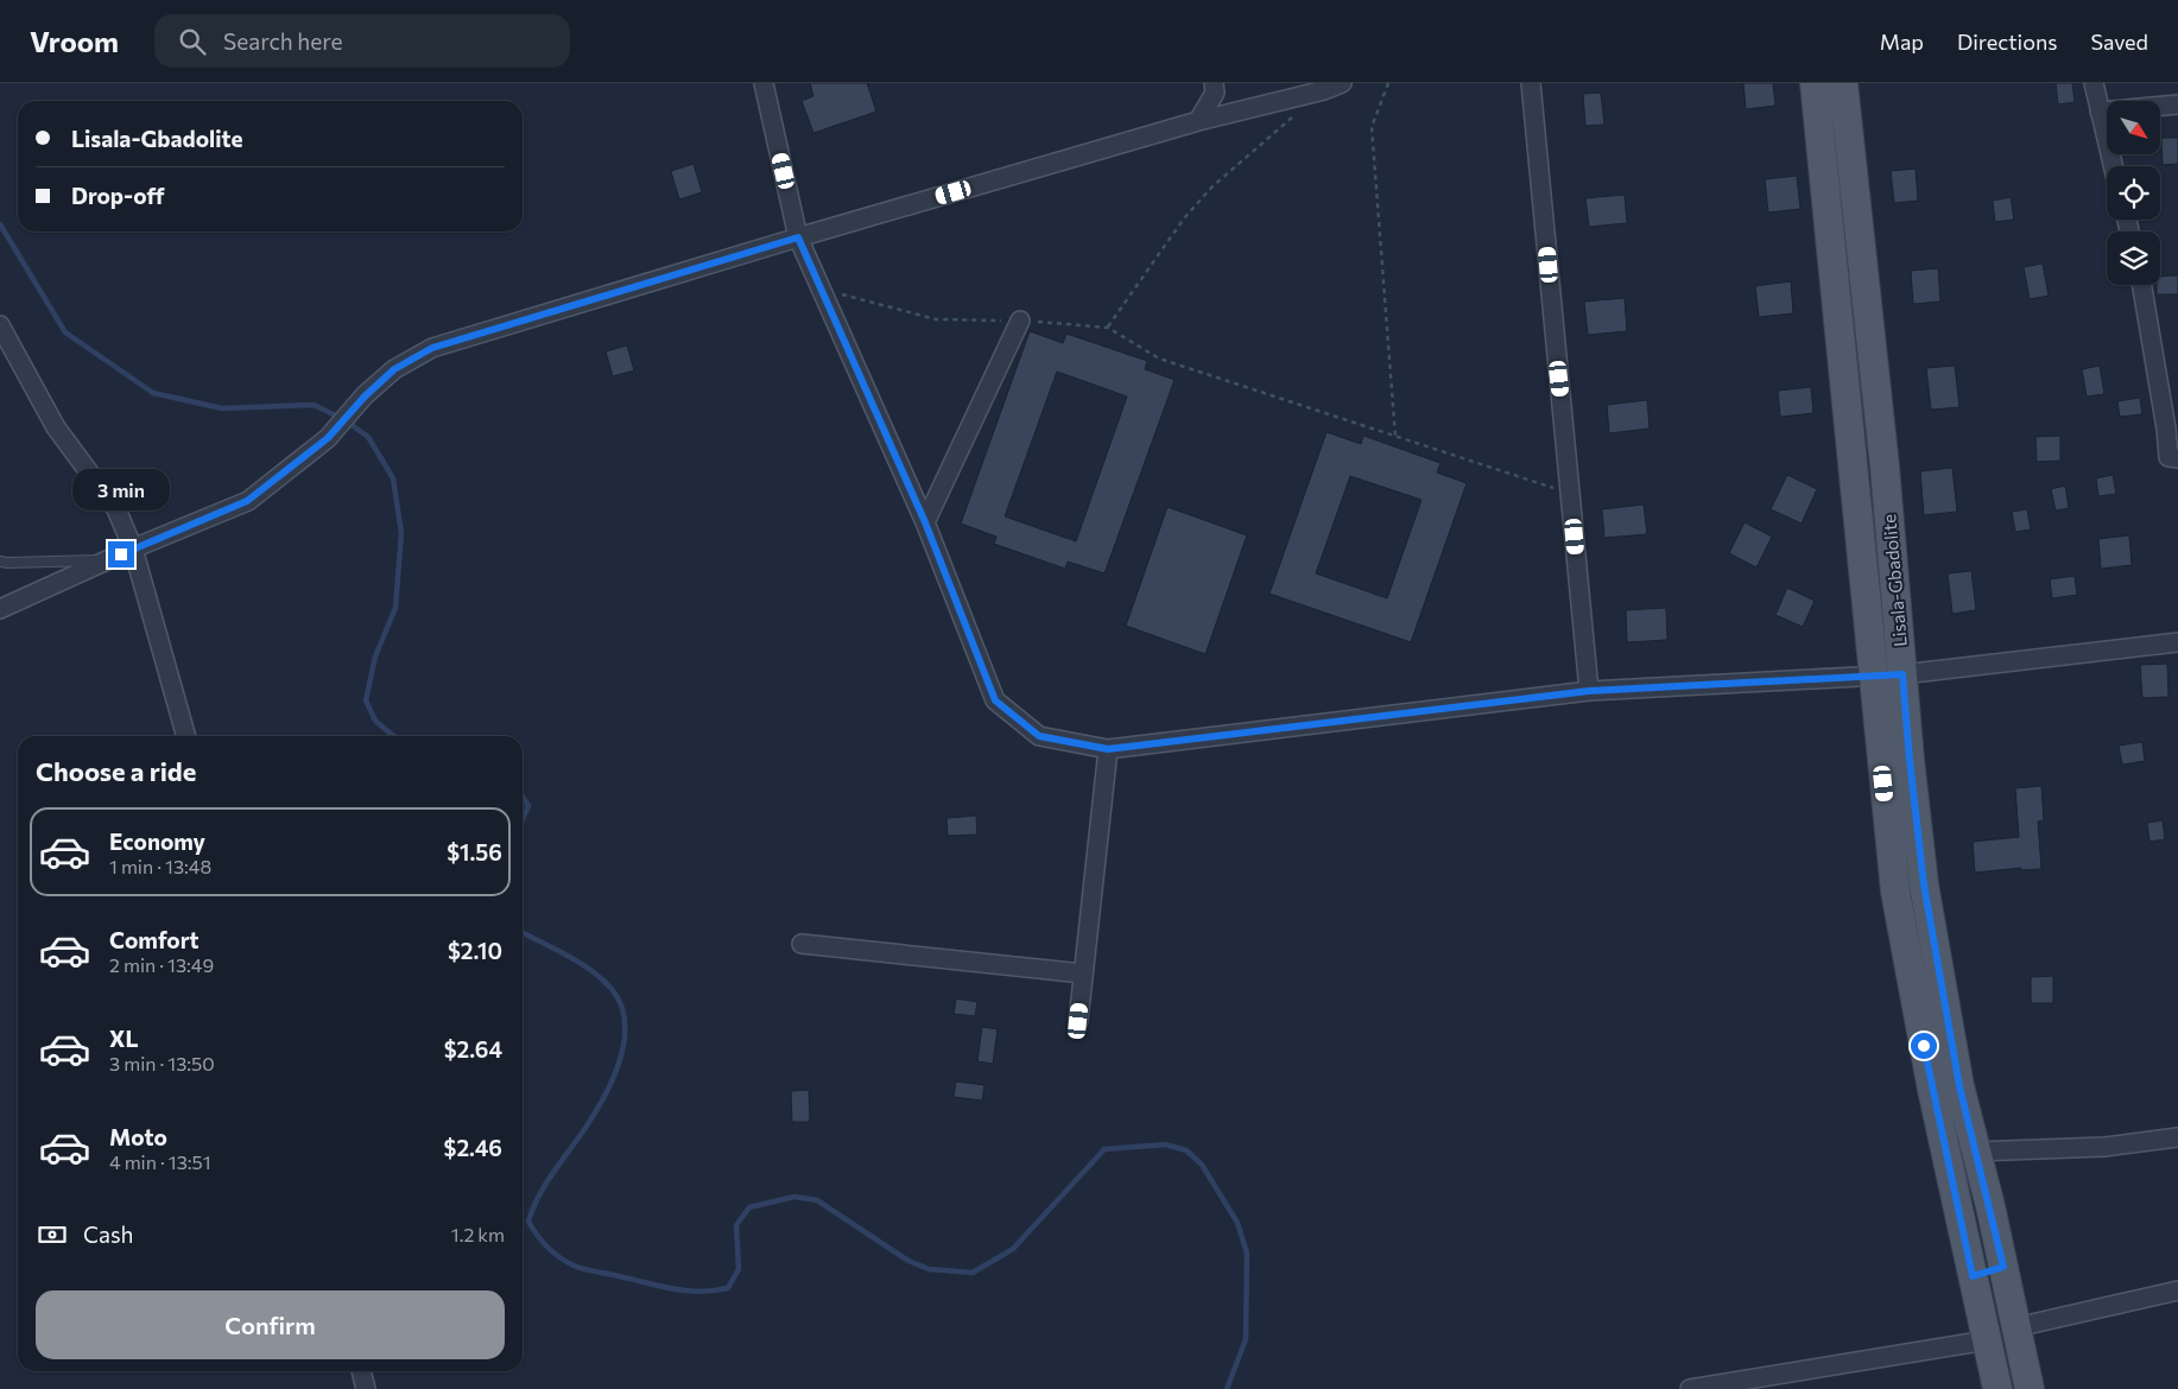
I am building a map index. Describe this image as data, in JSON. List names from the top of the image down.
{
  "streets": {
    "main road": ["Lisala-Gbadolite"]
  },
  "north": "bottom right",
  "page": {
    "header": "Vroom",
    "search": "Search here",
    "nav": ["Map", "Directions", "Saved"],
    "banner": ["Lisala-Gbadolite", "Drop-off"],
    "bubble": "3 min",
    "heading": "Choose a ride",
    "list": [
      {
        "name": "Economy",
        "note": "1 min · 13:48",
        "value": "$1.56"
      },
      {
        "name": "Comfort",
        "note": "2 min · 13:49",
        "value": "$2.10"
      },
      {
        "name": "XL",
        "note": "3 min · 13:50",
        "value": "$2.64"
      },
      {
        "name": "Moto",
        "note": "4 min · 13:51",
        "value": "$2.46"
      }
    ],
    "pay": ["Cash", "1.2 km"],
    "buttons": "Confirm"
  }
}
